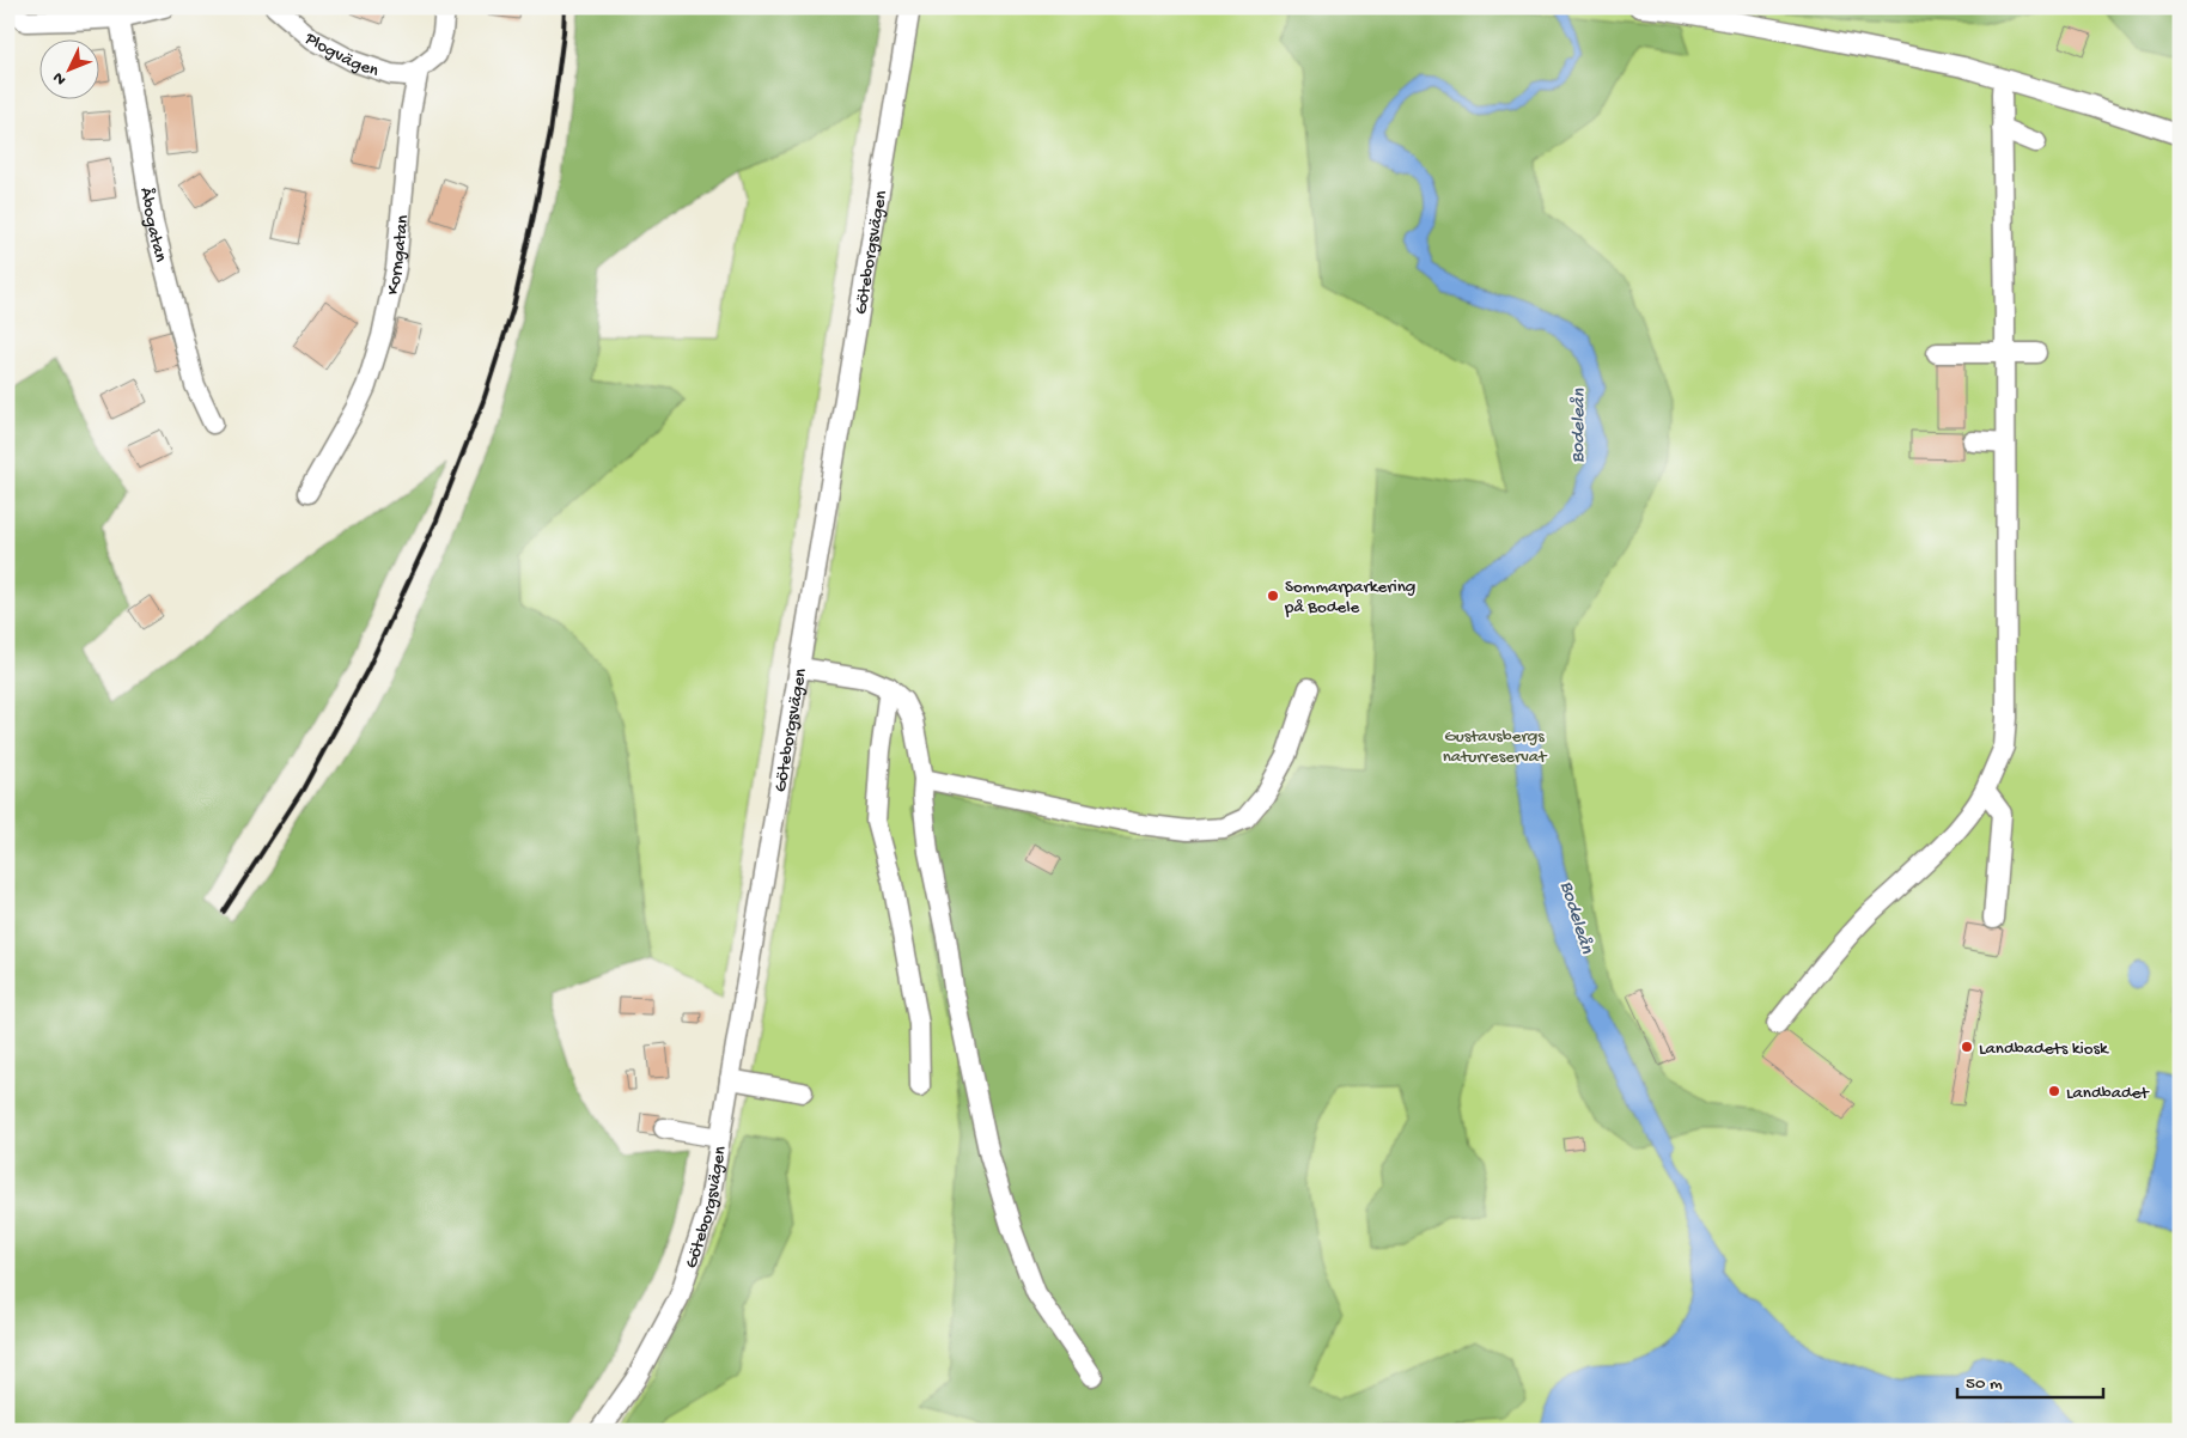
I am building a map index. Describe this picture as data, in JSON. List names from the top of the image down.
{
  "streets": {
    "street": [
      "Plogvägen",
      "Åbogatan",
      "Korngatan",
      "Göteborgsvägen"
    ]
  },
  "crossings": [
    ["Plogvägen", "Korngatan"]
  ],
  "water": ["Bodeleån"],
  "parks": ["Gustavsbergs naturreservat"],
  "places": ["Sommarparkering på Bodele", "Landbadets kiosk", "Landbadet"],
  "scale_bar": "50 m",
  "north": "bottom left"
}
